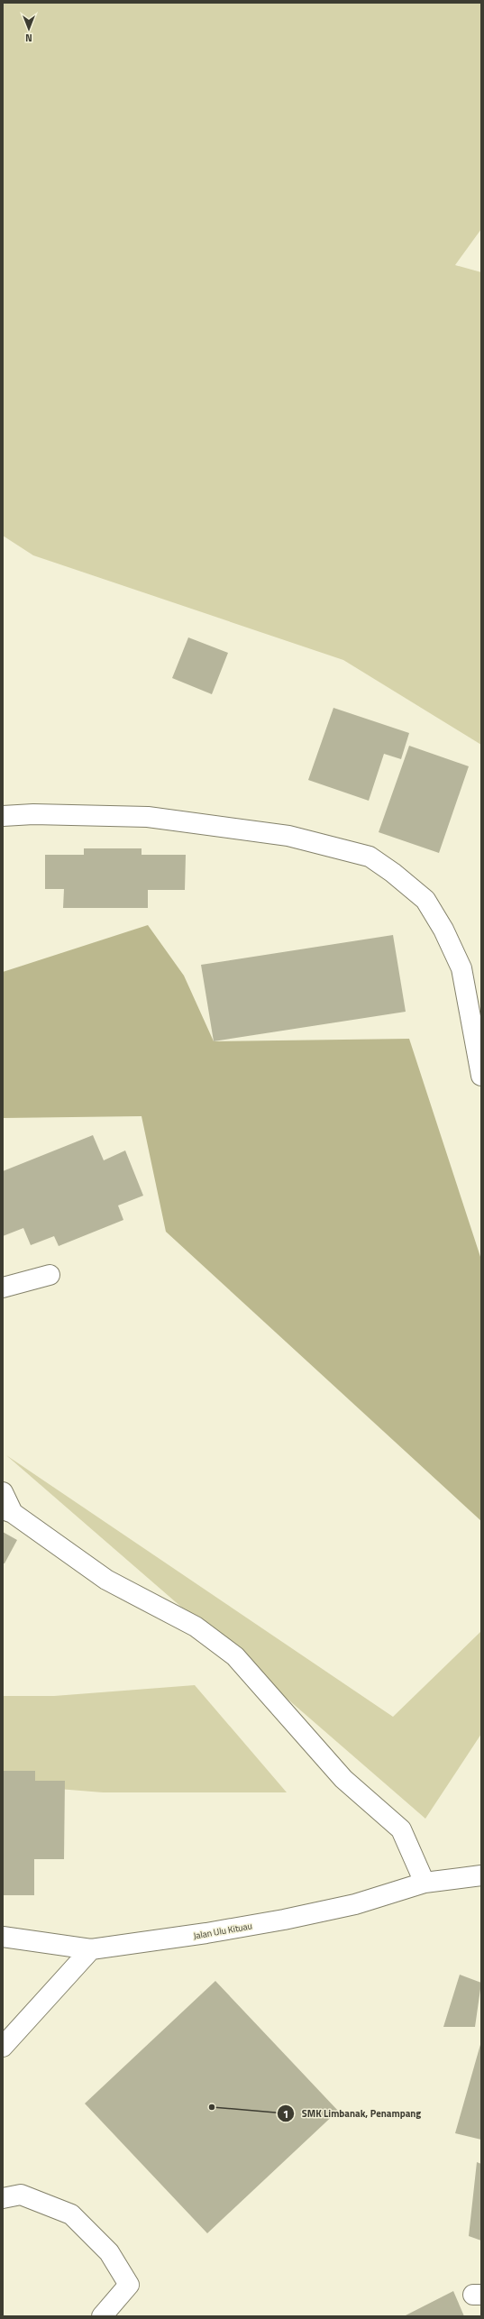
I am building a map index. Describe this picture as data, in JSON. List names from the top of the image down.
{
  "streets": {
    "street": ["Jalan Ulu Kituau"]
  },
  "places": ["SMK Limbanak, Penampang"],
  "north": "bottom"
}
